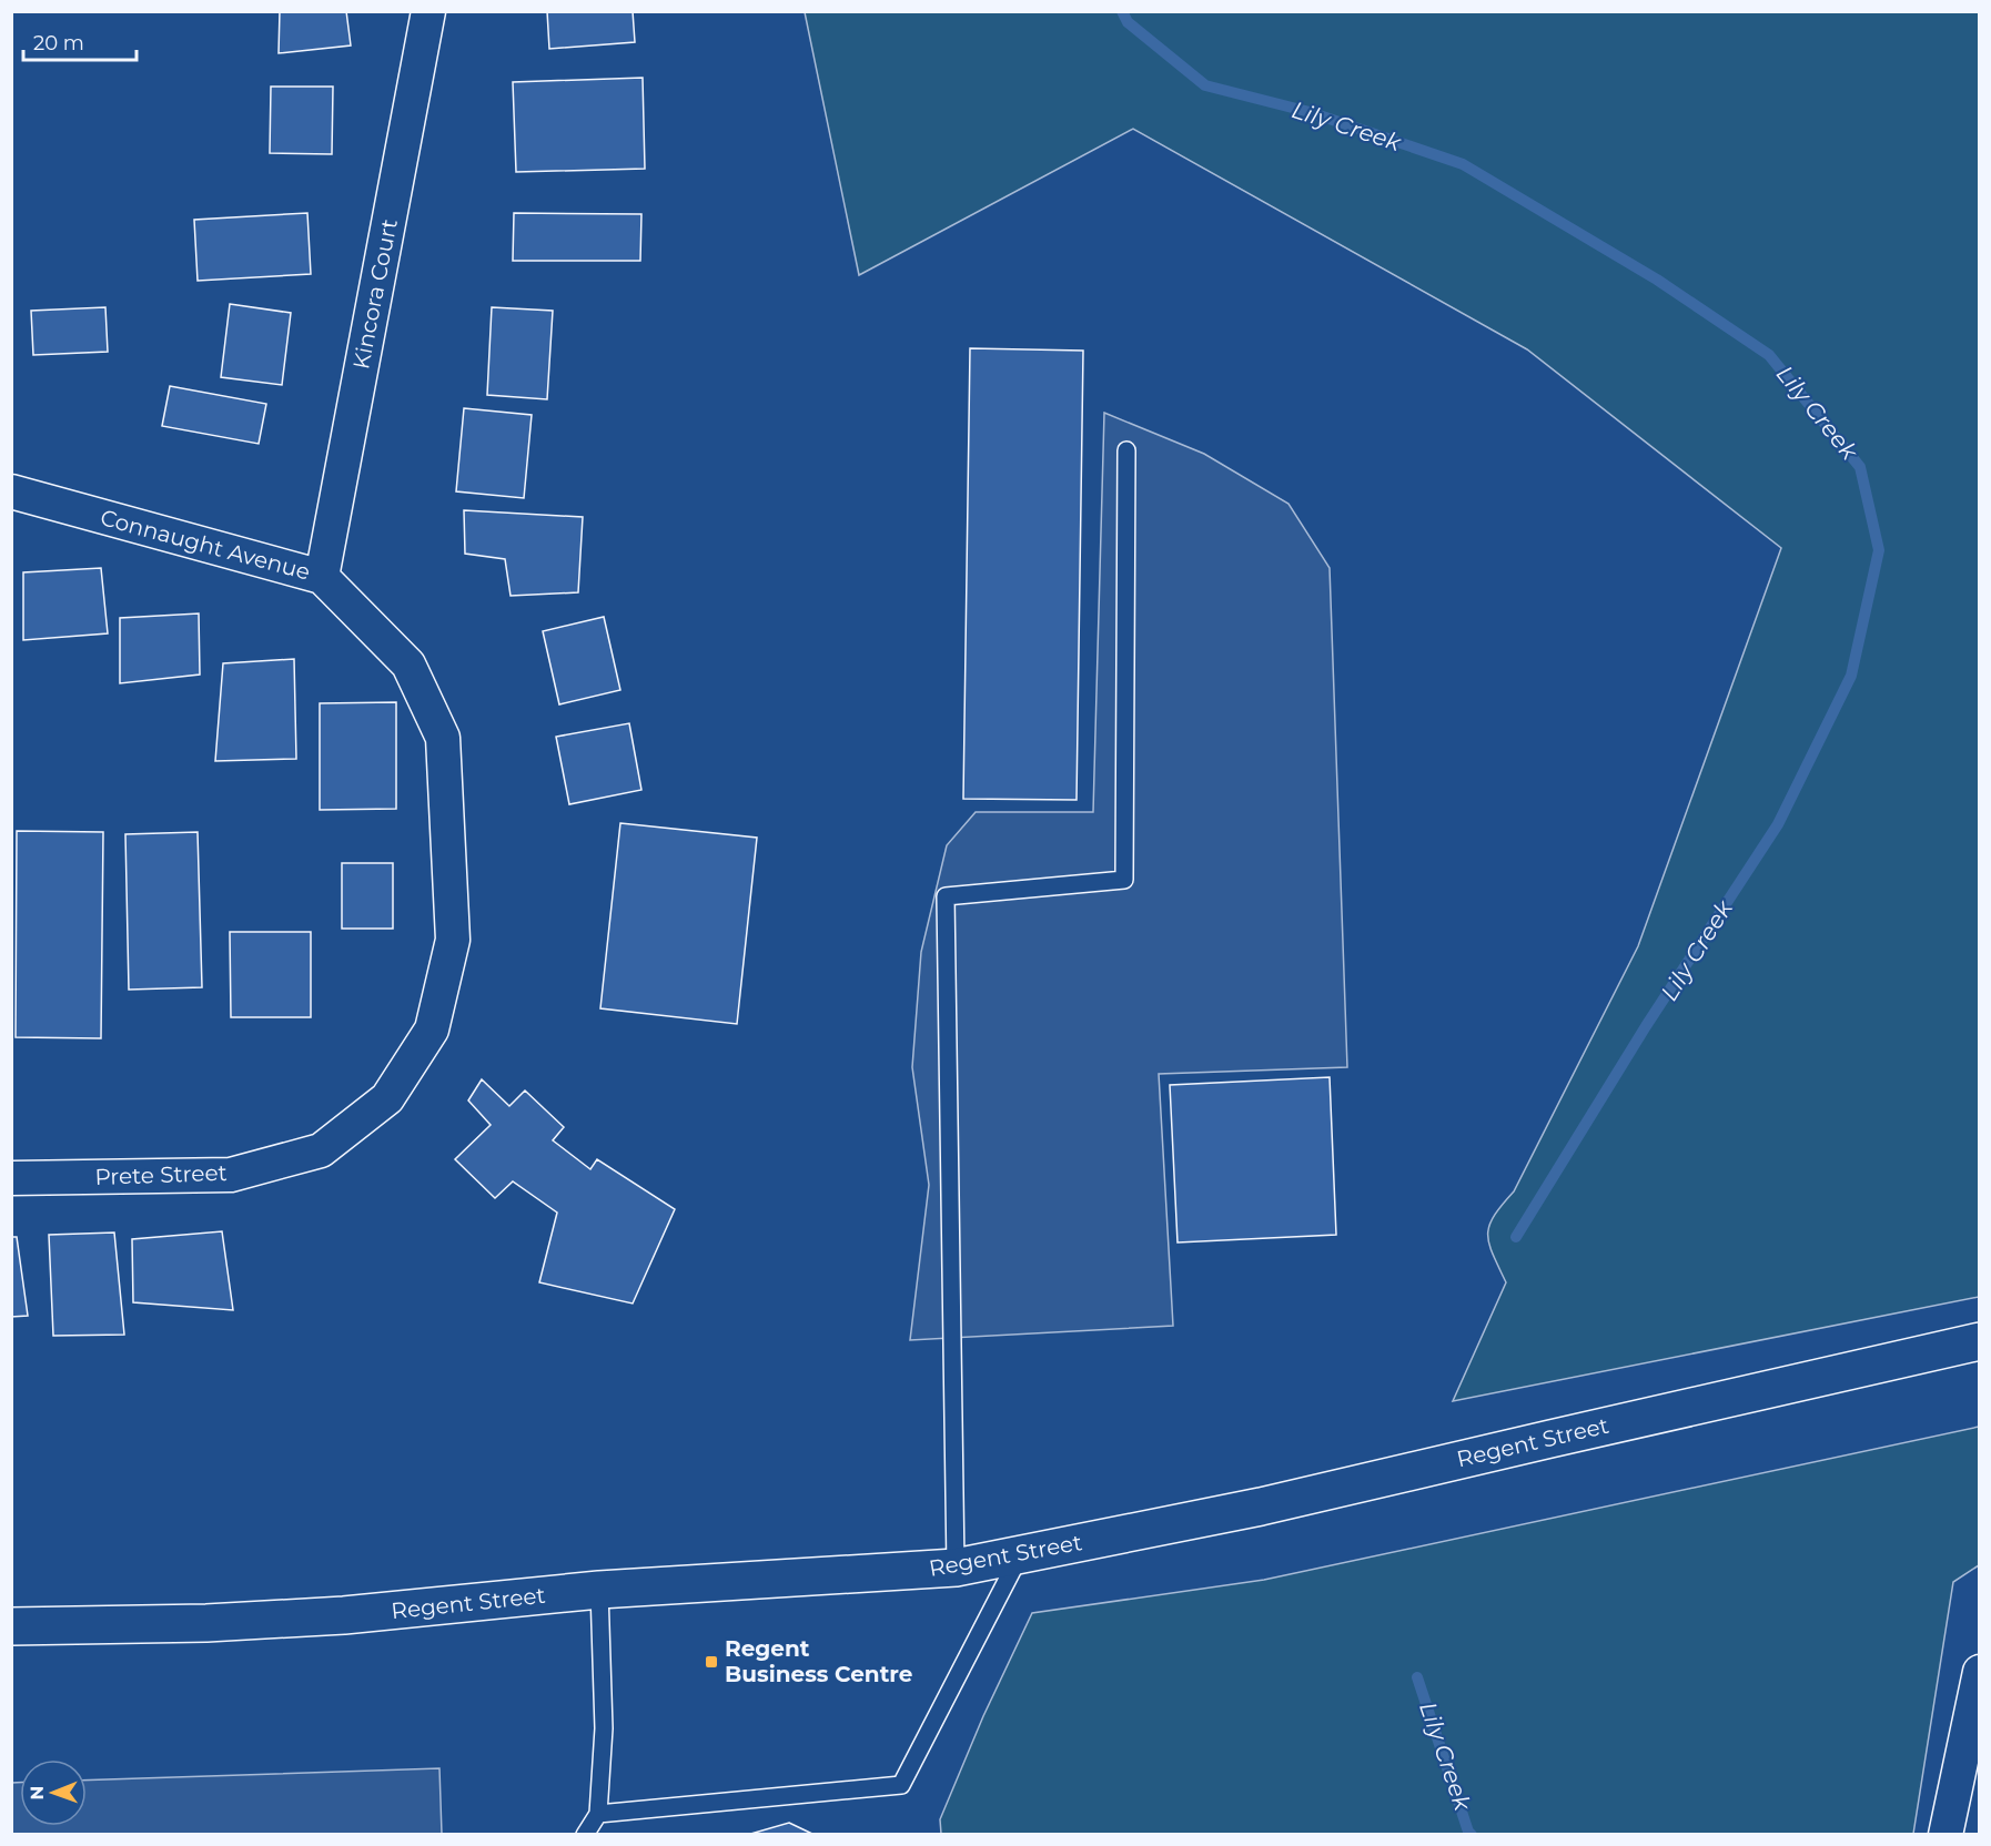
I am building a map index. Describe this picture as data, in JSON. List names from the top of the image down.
{
  "streets": {
    "main road": ["Regent Street"],
    "street": ["Kincora Court", "Connaught Avenue", "Prete Street"]
  },
  "crossings": [
    ["Kincora Court", "Connaught Avenue"],
    ["Connaught Avenue", "Prete Street"]
  ],
  "water": ["Lily Creek"],
  "places": {
    "transit": ["Regent Business Centre"]
  },
  "scale_bar": "20 m",
  "north": "left"
}
